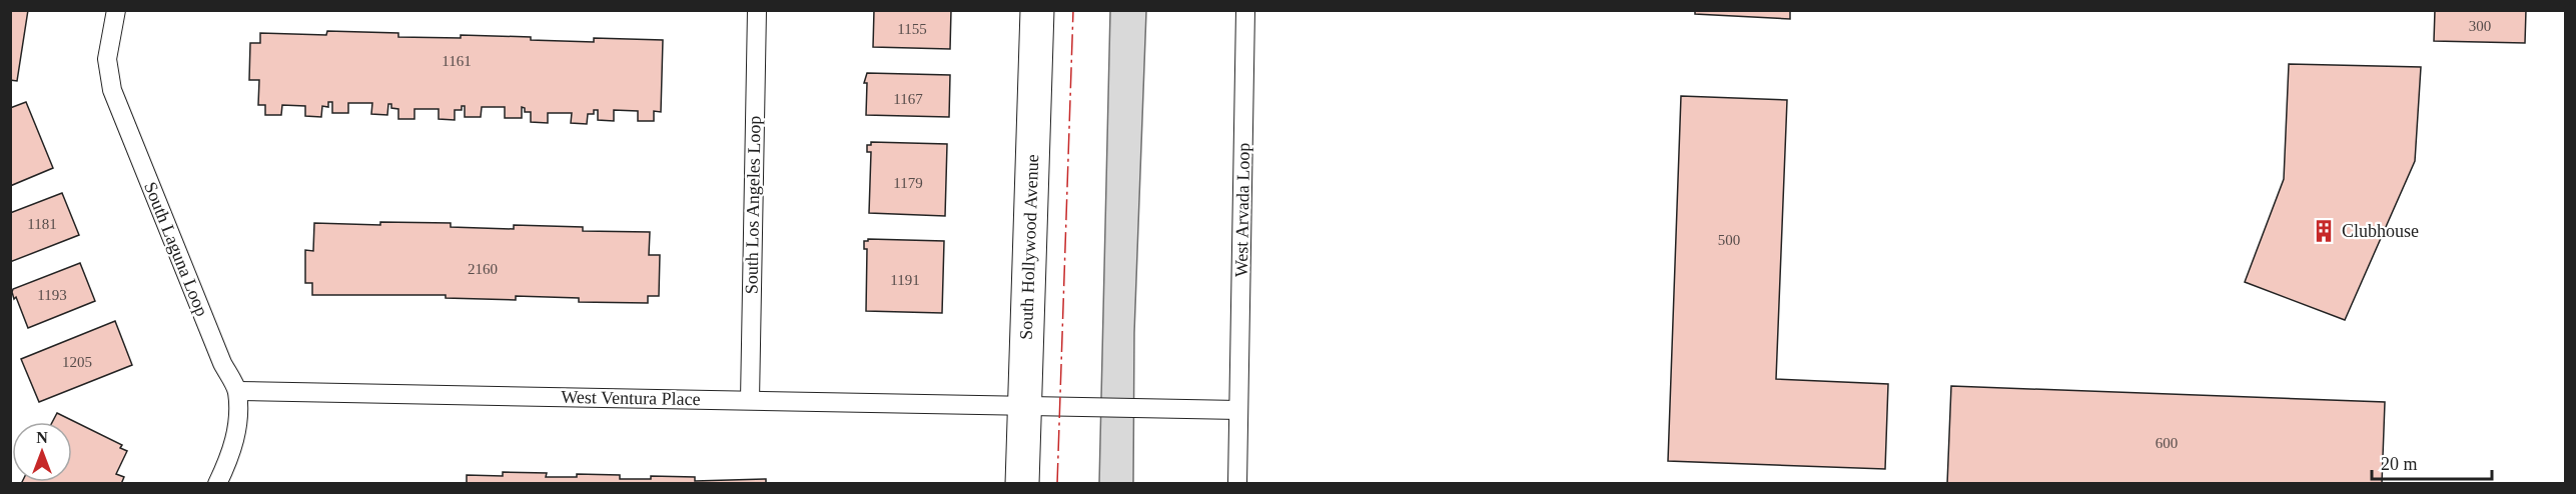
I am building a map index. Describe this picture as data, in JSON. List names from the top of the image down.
{
  "streets": {
    "street": ["South Hollywood Avenue"],
    "lane": [
      "South Los Angeles Loop",
      "West Arvada Loop",
      "South Laguna Loop",
      "West Ventura Place"
    ]
  },
  "crossings": [
    ["South Los Angeles Loop", "West Ventura Place"],
    ["South Hollywood Avenue", "West Ventura Place"],
    ["South Laguna Loop", "West Ventura Place"]
  ],
  "places": {
    "building": ["Clubhouse"]
  },
  "house_numbers": [
    "300",
    "1155",
    "1161",
    "1167",
    "1179",
    "1181",
    "500",
    "2160",
    "1191",
    "1193",
    "1205",
    "600"
  ],
  "scale_bar": "20 m",
  "north": "top"
}
